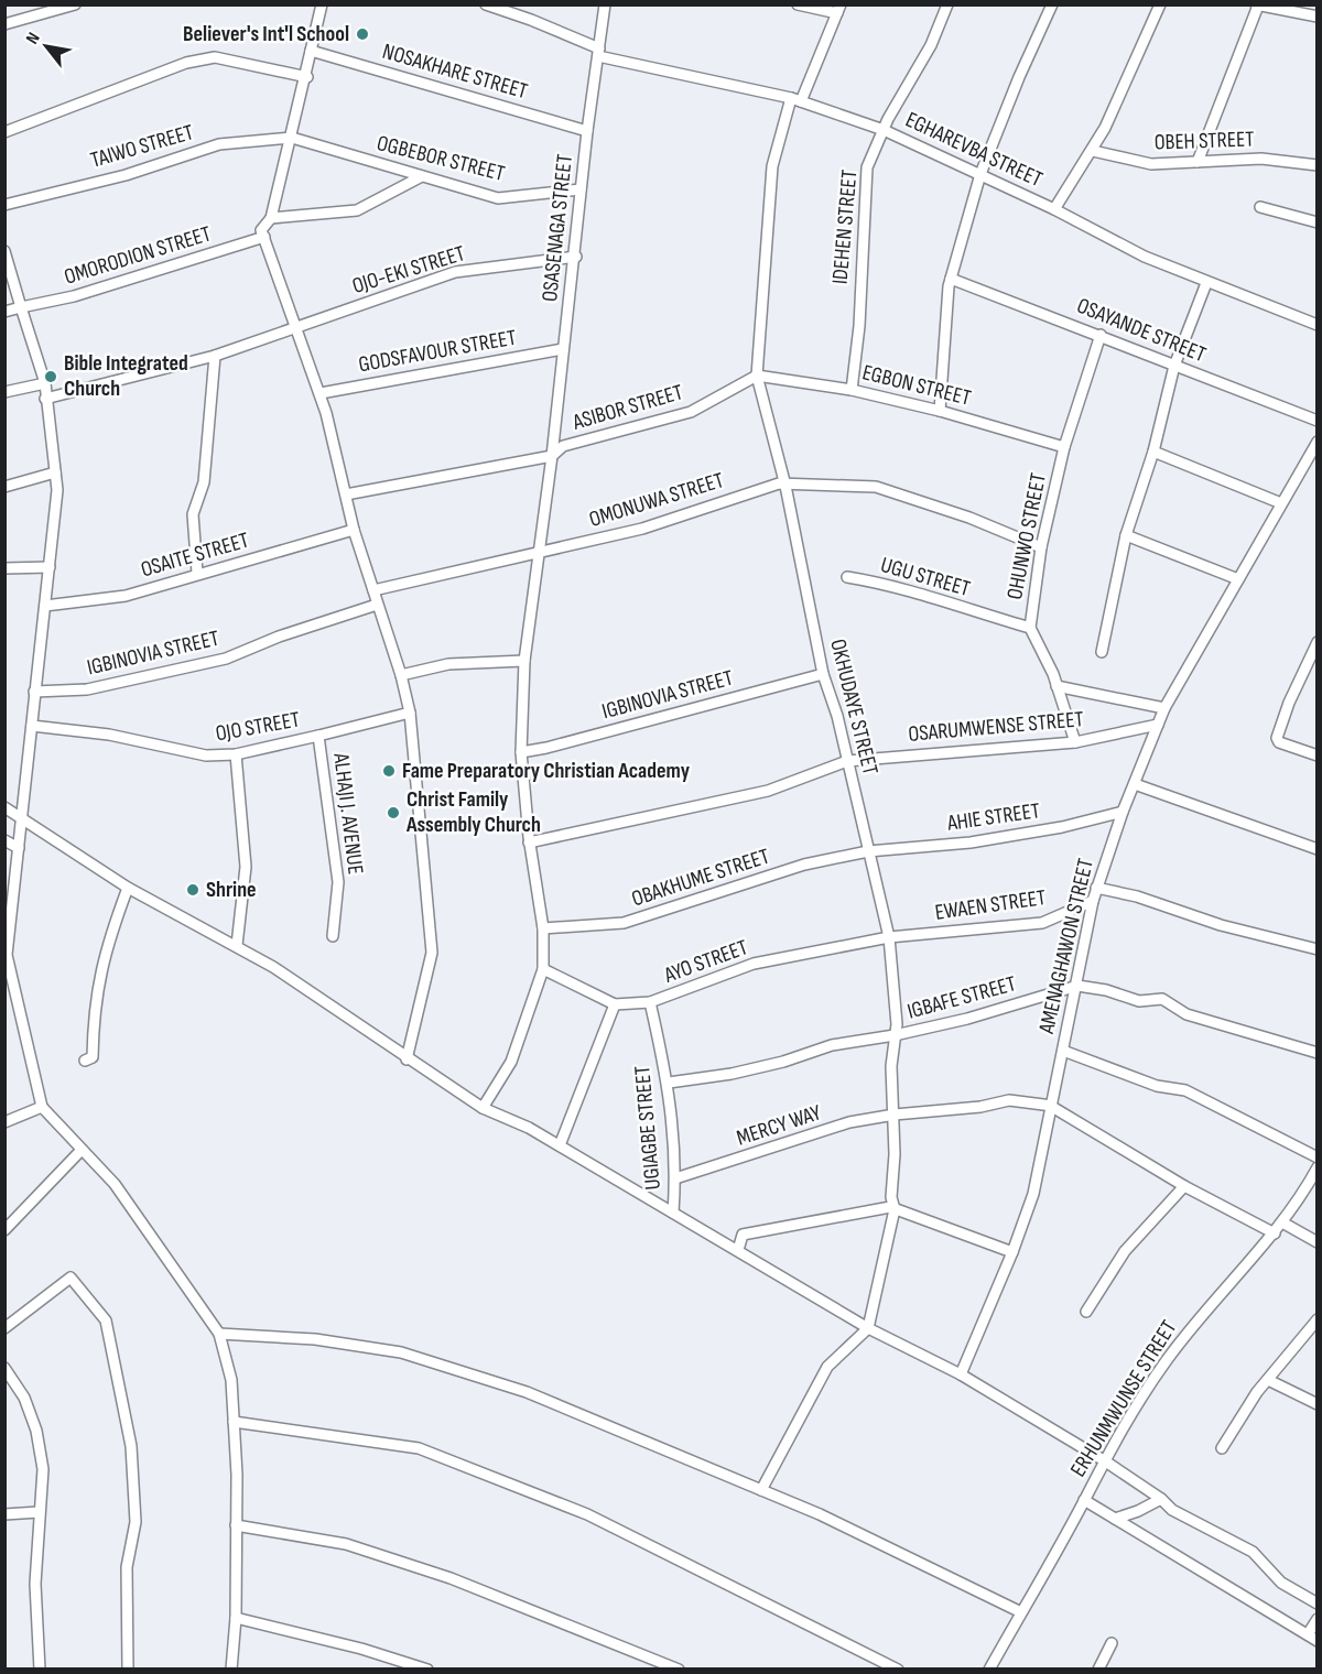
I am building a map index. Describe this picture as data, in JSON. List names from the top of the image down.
{
  "streets": {
    "street": [
      "NOSAKHARE STREET",
      "OBEH STREET",
      "TAIWO STREET",
      "EGHAREVBA STREET",
      "OGBEBOR STREET",
      "IDEHEN STREET",
      "OSASENAGA STREET",
      "OMORODION STREET",
      "OJO-EKI STREET",
      "OSAYANDE STREET",
      "GODSFAVOUR STREET",
      "EGBON STREET",
      "ASIBOR STREET",
      "OMONUWA STREET",
      "OHUNWO STREET",
      "OSAITE STREET",
      "UGU STREET",
      "IGBINOVIA STREET",
      "OKHUDAYE STREET",
      "OJO STREET",
      "OSARUMWENSE STREET",
      "ALHAJI J. AVENUE",
      "AHIE STREET",
      "OBAKHUME STREET",
      "EWAEN STREET",
      "AMENAGHAWON STREET",
      "AYO STREET",
      "IGBAFE STREET",
      "MERCY WAY",
      "UGIAGBE STREET",
      "ERHUNMWUNSE STREET"
    ]
  },
  "crossings": [
    ["NOSAKHARE STREET", "OSASENAGA STREET"],
    ["TAIWO STREET", "OGBEBOR STREET"],
    ["EGHAREVBA STREET", "IDEHEN STREET"],
    ["EGHAREVBA STREET", "OSASENAGA STREET"],
    ["EGHAREVBA STREET", "OKHUDAYE STREET"],
    ["OGBEBOR STREET", "OSASENAGA STREET"],
    ["IDEHEN STREET", "EGBON STREET"],
    ["OSASENAGA STREET", "OJO-EKI STREET"],
    ["OSASENAGA STREET", "GODSFAVOUR STREET"],
    ["OSASENAGA STREET", "ASIBOR STREET"],
    ["OSASENAGA STREET", "OMONUWA STREET"],
    ["OSASENAGA STREET", "IGBINOVIA STREET"],
    ["OSAYANDE STREET", "OHUNWO STREET"],
    ["EGBON STREET", "ASIBOR STREET"],
    ["EGBON STREET", "OHUNWO STREET"],
    ["EGBON STREET", "OKHUDAYE STREET"],
    ["ASIBOR STREET", "OKHUDAYE STREET"],
    ["OMONUWA STREET", "OHUNWO STREET"],
    ["OMONUWA STREET", "OKHUDAYE STREET"],
    ["OHUNWO STREET", "UGU STREET"],
    ["OHUNWO STREET", "OSARUMWENSE STREET"],
    ["IGBINOVIA STREET", "OKHUDAYE STREET"],
    ["OKHUDAYE STREET", "OSARUMWENSE STREET"],
    ["OKHUDAYE STREET", "AHIE STREET"],
    ["OKHUDAYE STREET", "OBAKHUME STREET"],
    ["OKHUDAYE STREET", "EWAEN STREET"],
    ["OKHUDAYE STREET", "AYO STREET"],
    ["OKHUDAYE STREET", "IGBAFE STREET"],
    ["OKHUDAYE STREET", "MERCY WAY"],
    ["OJO STREET", "ALHAJI J. AVENUE"],
    ["OSARUMWENSE STREET", "AMENAGHAWON STREET"],
    ["AHIE STREET", "OBAKHUME STREET"],
    ["AHIE STREET", "AMENAGHAWON STREET"],
    ["EWAEN STREET", "AMENAGHAWON STREET"],
    ["EWAEN STREET", "AYO STREET"],
    ["AMENAGHAWON STREET", "IGBAFE STREET"],
    ["AMENAGHAWON STREET", "MERCY WAY"],
    ["AYO STREET", "UGIAGBE STREET"],
    ["IGBAFE STREET", "UGIAGBE STREET"],
    ["MERCY WAY", "UGIAGBE STREET"]
  ],
  "places": [
    "Believer's Int'l School",
    "Bible Integrated Church",
    "Fame Preparatory Christian Academy",
    "Christ Family Assembly Church",
    "Shrine"
  ],
  "north": "top left"
}
